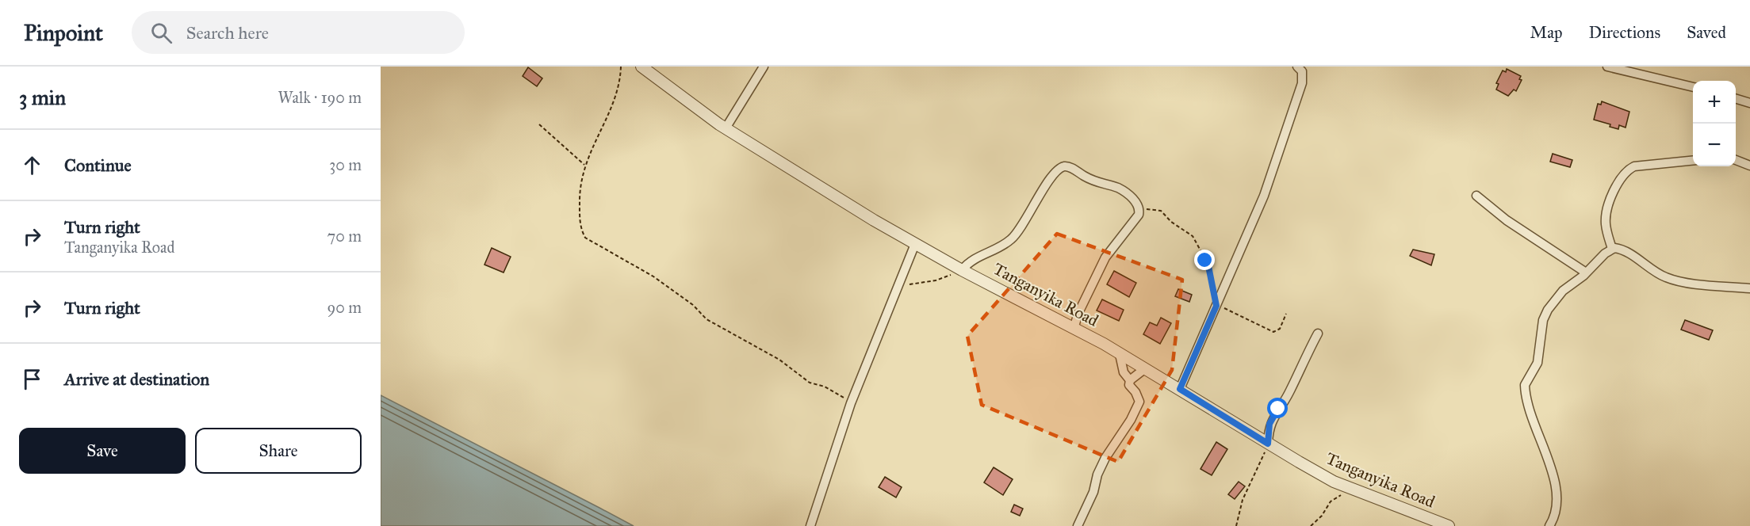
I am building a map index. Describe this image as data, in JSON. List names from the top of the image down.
{
  "streets": {
    "street": ["Tanganyika Road"]
  },
  "page": {
    "header": "Pinpoint",
    "search": "Search here",
    "nav": ["Map", "Directions", "Saved"],
    "heading": ["3 min", "Walk · 190 m"],
    "map_buttons": ["+", "−"],
    "list": [
      ["Continue", "30 m"],
      ["Turn right", "Tanganyika Road", "70 m"],
      ["Turn right", "90 m"],
      "Arrive at destination"
    ],
    "buttons": ["Save", "Share"]
  }
}
